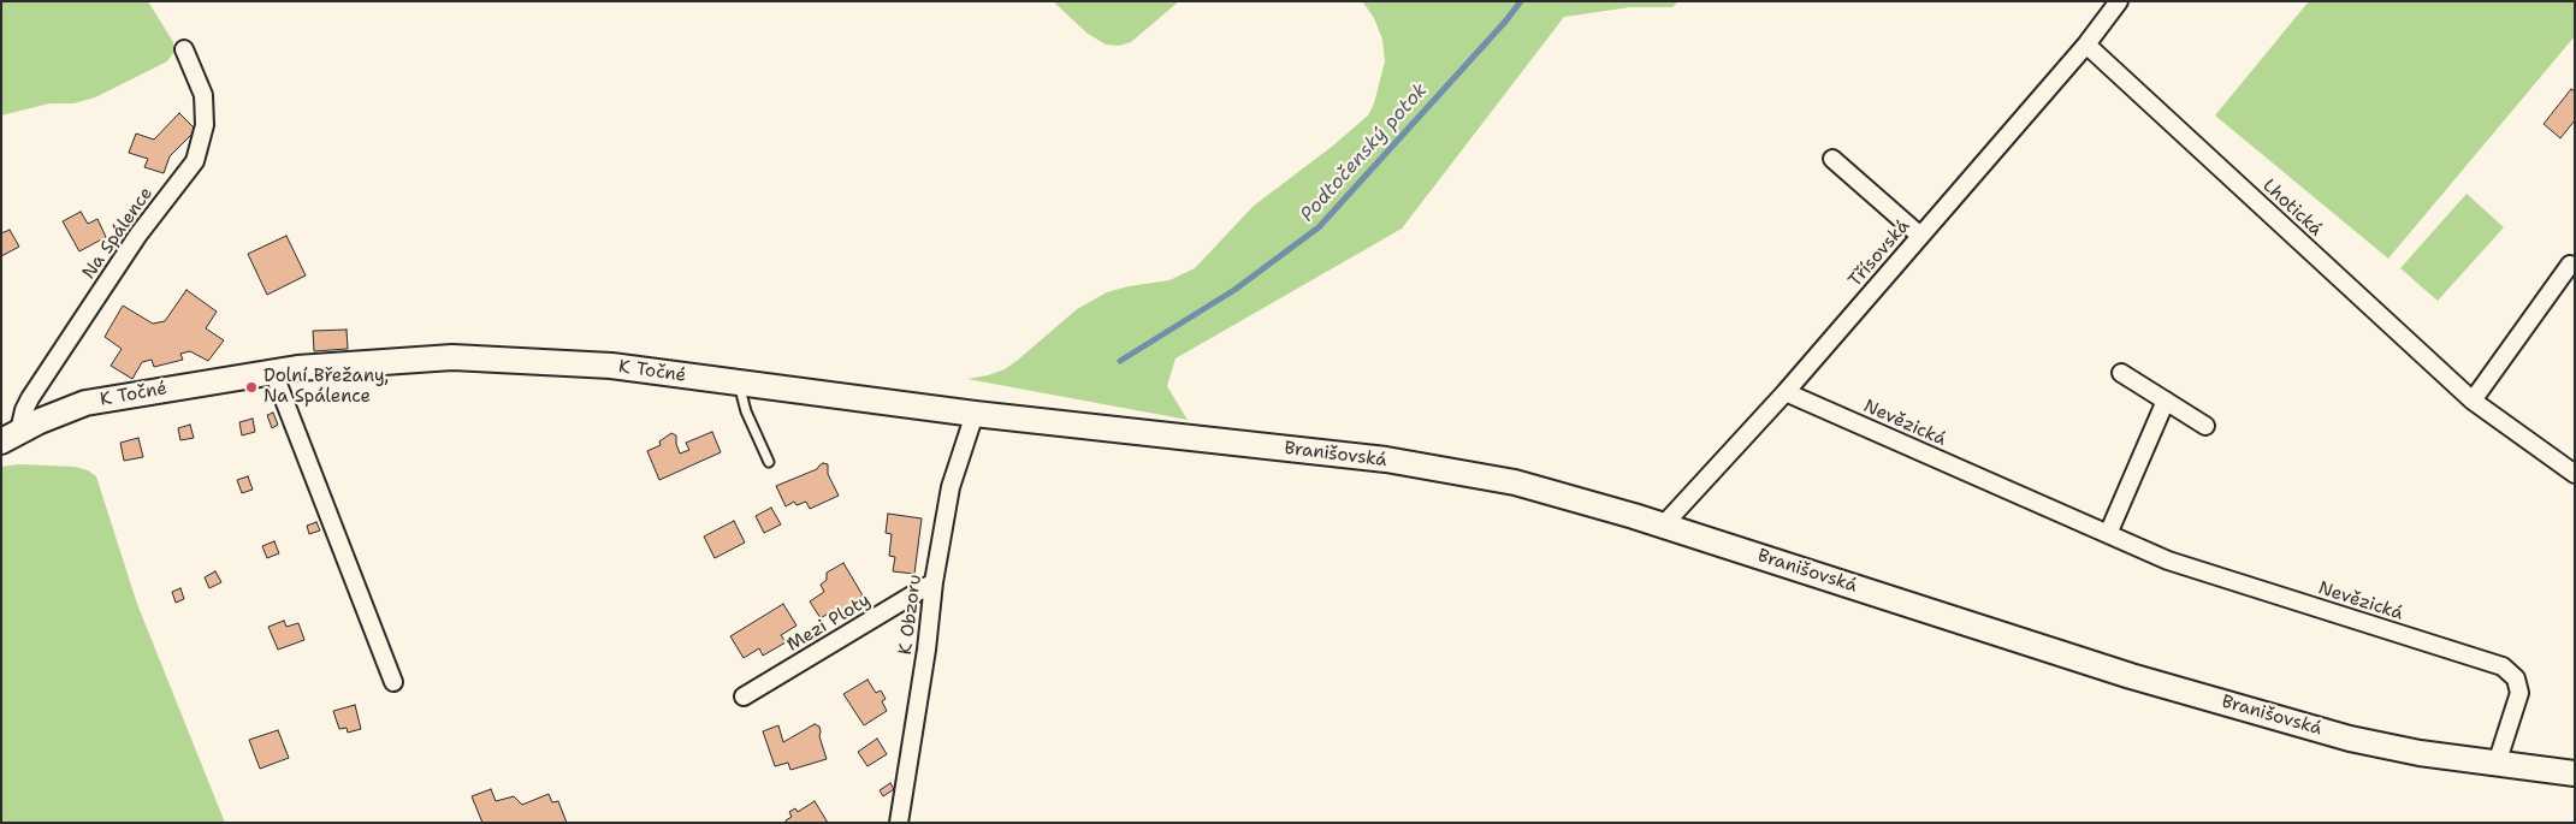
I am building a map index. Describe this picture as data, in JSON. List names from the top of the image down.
{
  "streets": {
    "street": [
      "Lhotická",
      "Na Spálence",
      "Třísovská",
      "K Točné",
      "Nevězická",
      "Branišovská",
      "K Obzoru",
      "Mezi Ploty"
    ]
  },
  "crossings": [
    ["Lhotická", "Třísovská"],
    ["Na Spálence", "K Točné"],
    ["Třísovská", "Nevězická"],
    ["Třísovská", "Branišovská"],
    ["K Točné", "Branišovská"],
    ["K Točné", "K Obzoru"],
    ["Nevězická", "Branišovská"],
    ["K Obzoru", "Mezi Ploty"]
  ],
  "water": ["Podtočenský potok"],
  "places": ["Dolní Břežany, Na Spálence"]
}
